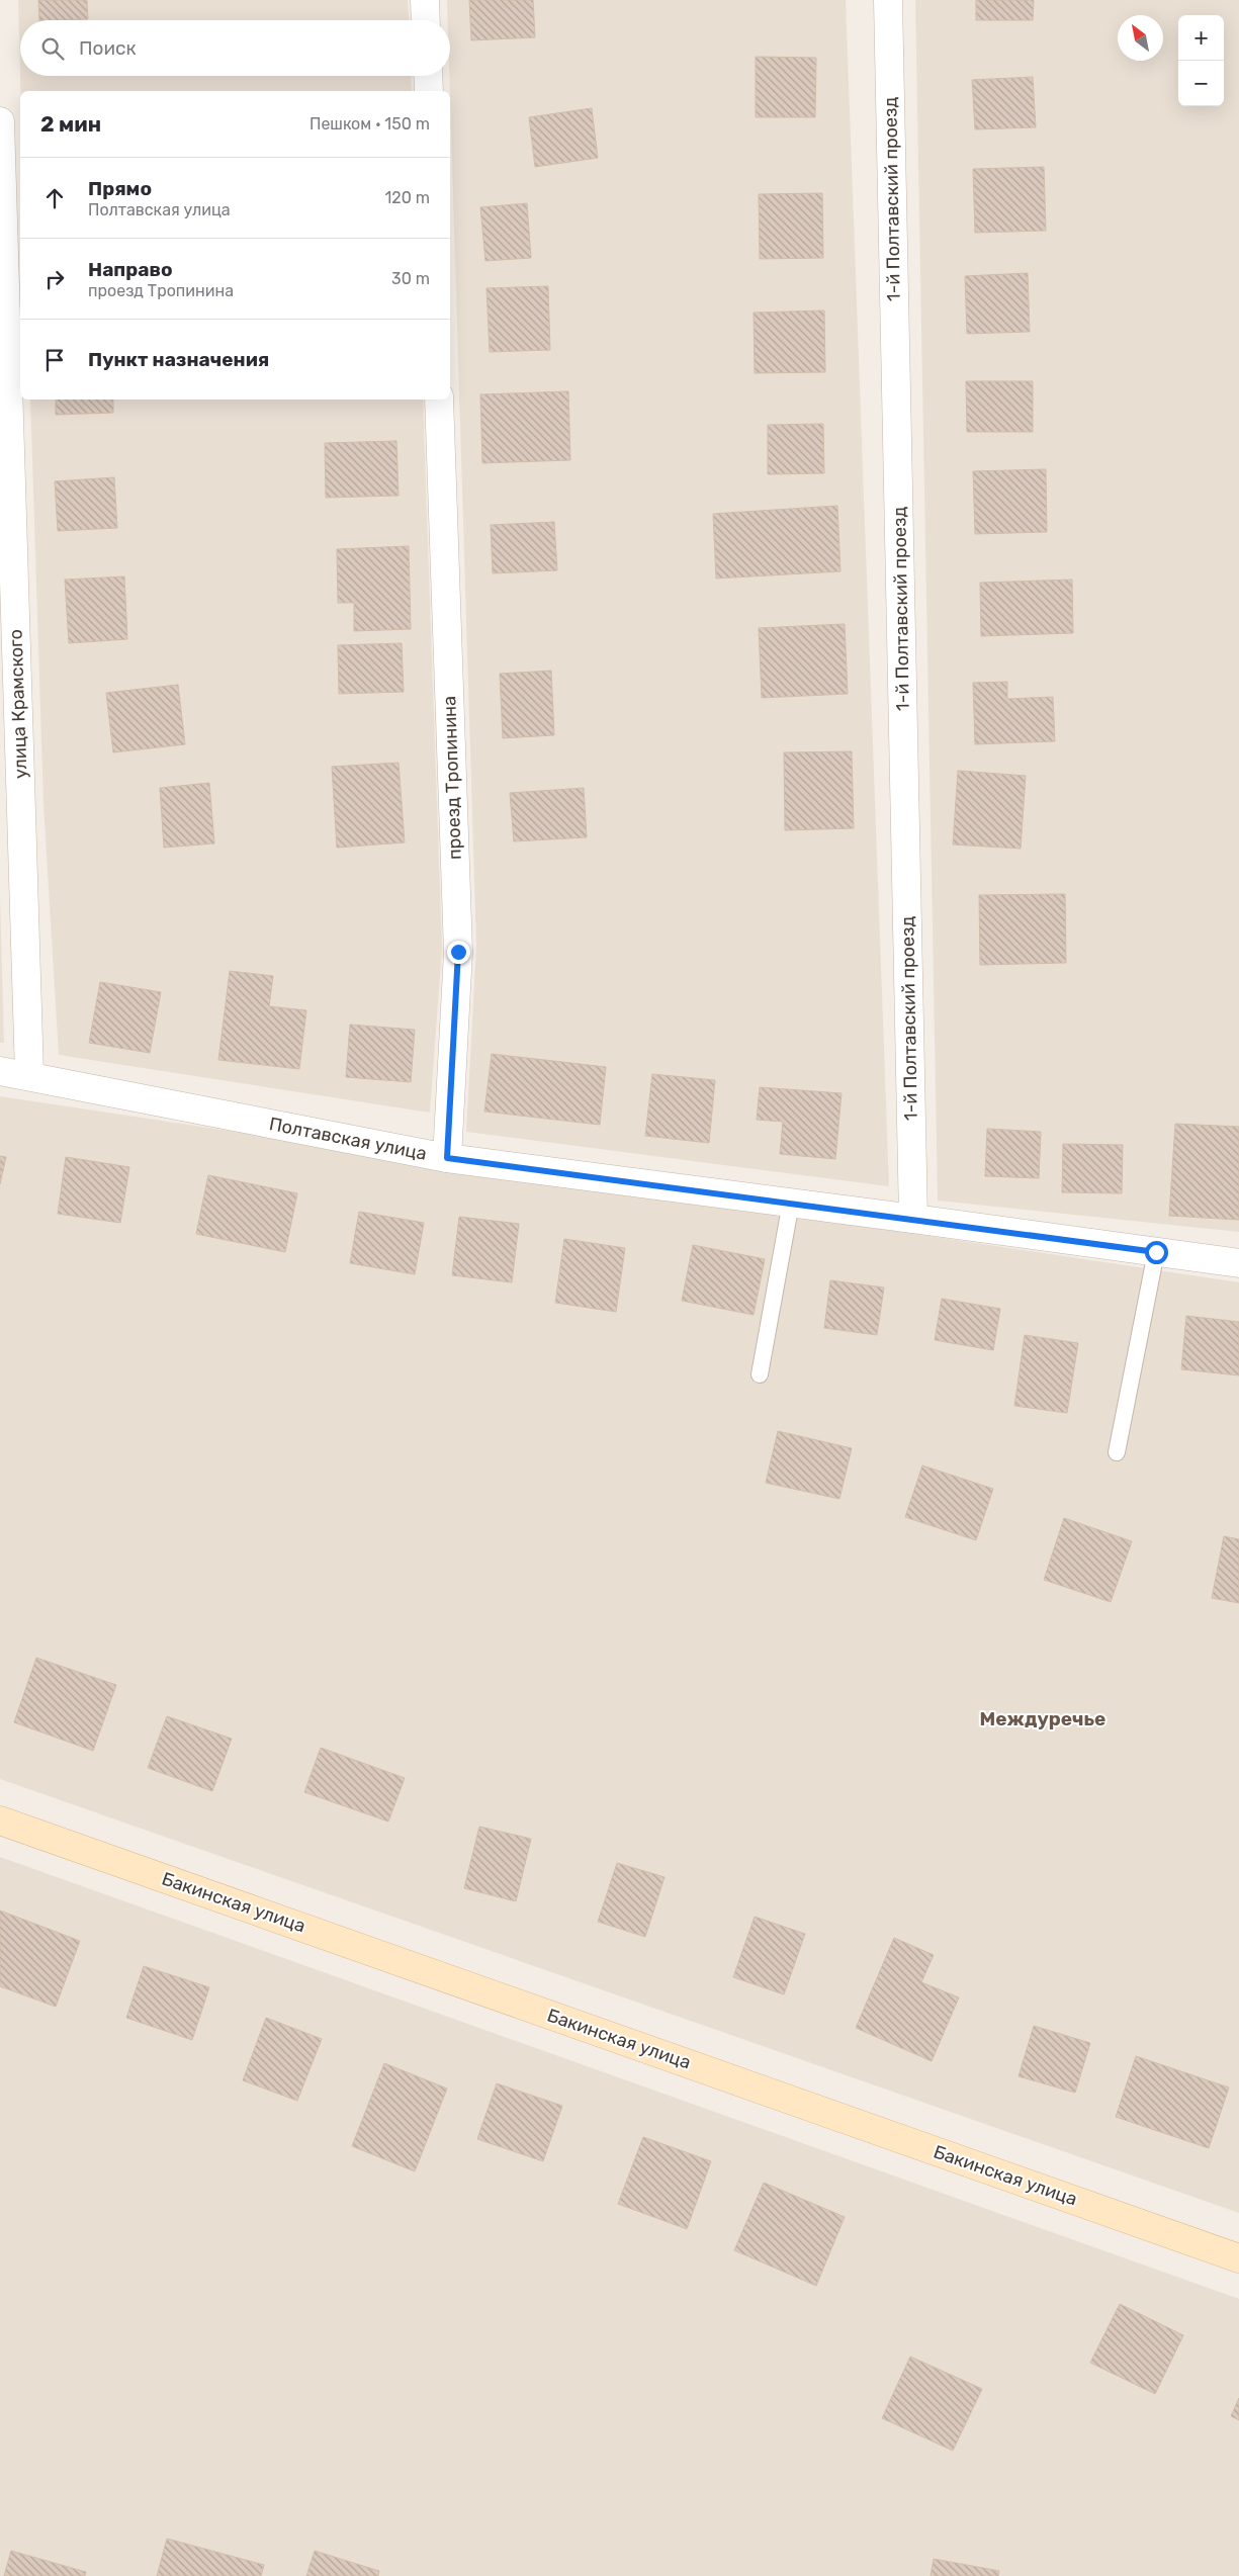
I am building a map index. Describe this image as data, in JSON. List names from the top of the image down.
{
  "streets": {
    "street": [
      "1-й Полтавский проезд",
      "улица Крамского",
      "проезд Тропинина",
      "Полтавская улица",
      "Бакинская улица"
    ]
  },
  "crossings": [
    ["1-й Полтавский проезд", "Полтавская улица"],
    ["улица Крамского", "Полтавская улица"],
    ["проезд Тропинина", "Полтавская улица"]
  ],
  "districts": ["Междуречье"],
  "north": "top left",
  "page": {
    "map_buttons": ["+", "−"],
    "search": "Поиск",
    "heading": ["2 мин", "Пешком · 150 m"],
    "list": [
      ["Прямо", "Полтавская улица", "120 m"],
      ["Направо", "проезд Тропинина", "30 m"],
      "Пункт назначения"
    ]
  }
}
